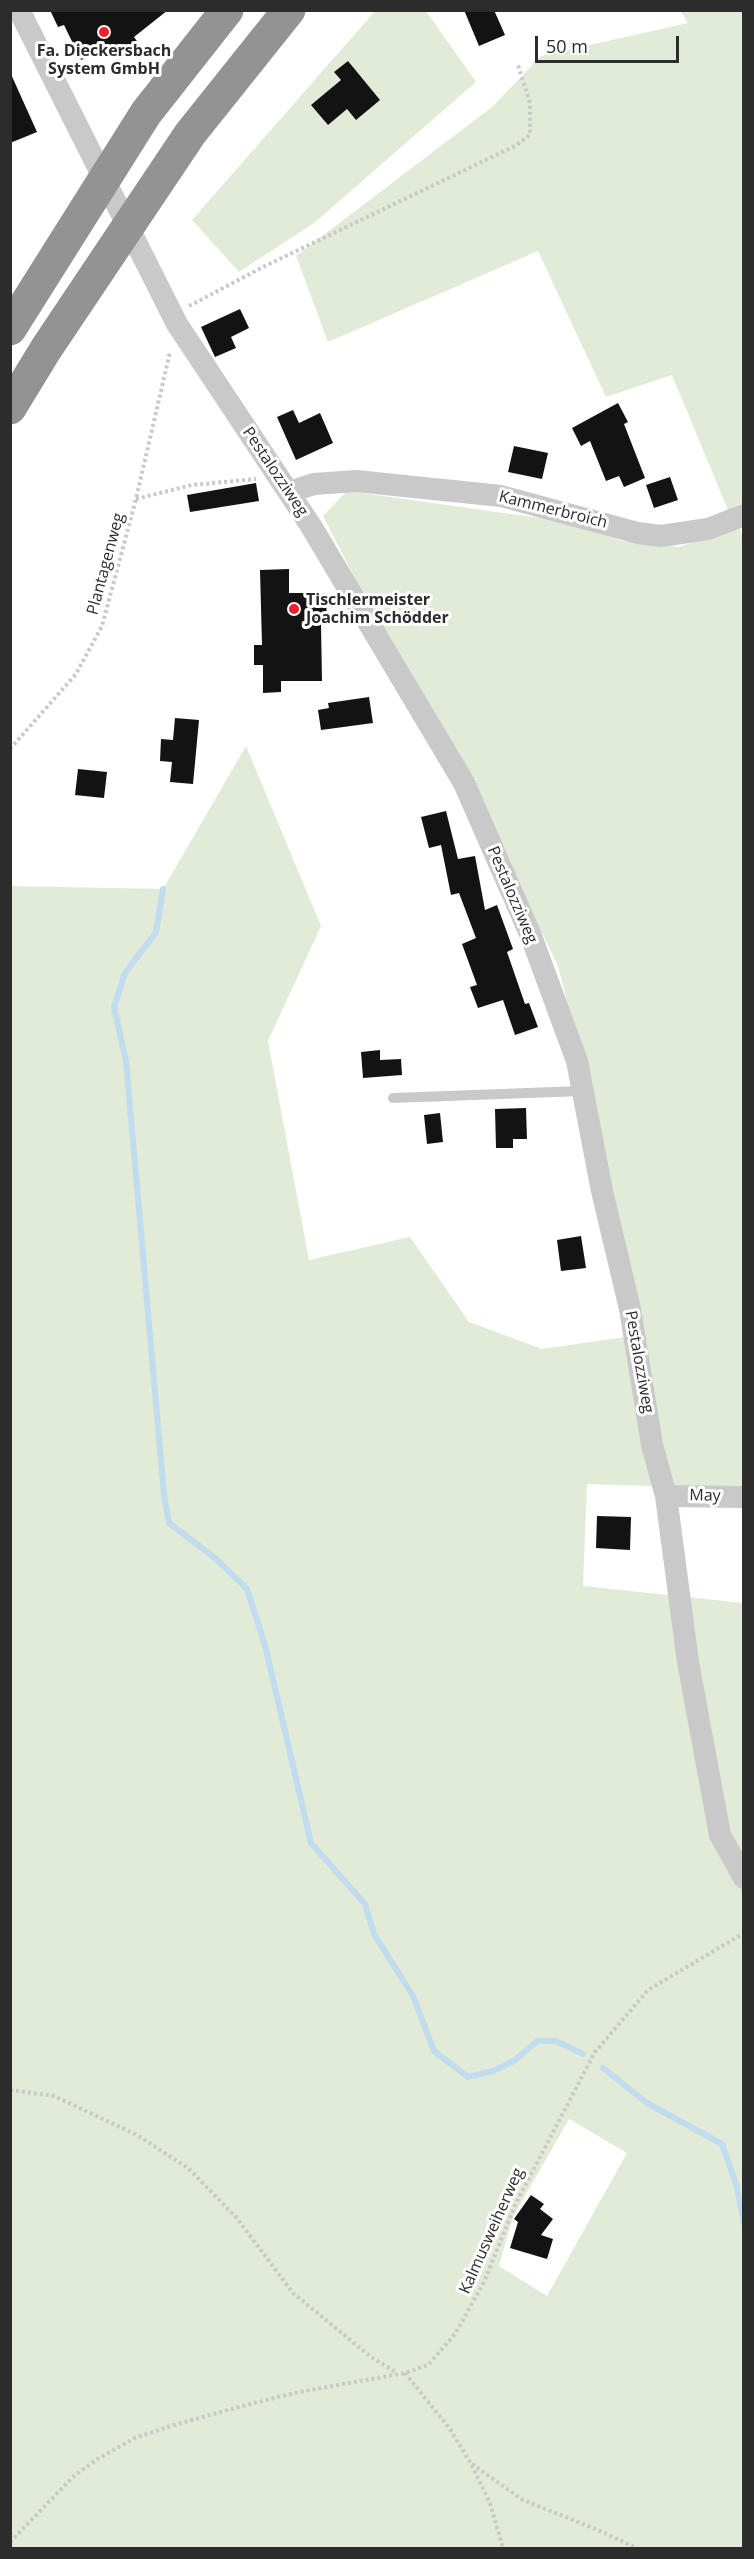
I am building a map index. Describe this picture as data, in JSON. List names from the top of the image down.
{
  "streets": {
    "street": ["Pestalozziweg", "Kammerbroich", "May"],
    "path": ["Plantagenweg", "Kalmusweiherweg"]
  },
  "crossings": [
    ["Pestalozziweg", "Kammerbroich"],
    ["Pestalozziweg", "Plantagenweg"],
    ["Pestalozziweg", "May"],
    ["Kammerbroich", "Plantagenweg"]
  ],
  "places": ["Fa. Dieckersbach System GmbH", "Tischlermeister Joachim Schödder"],
  "scale_bar": "50 m"
}
